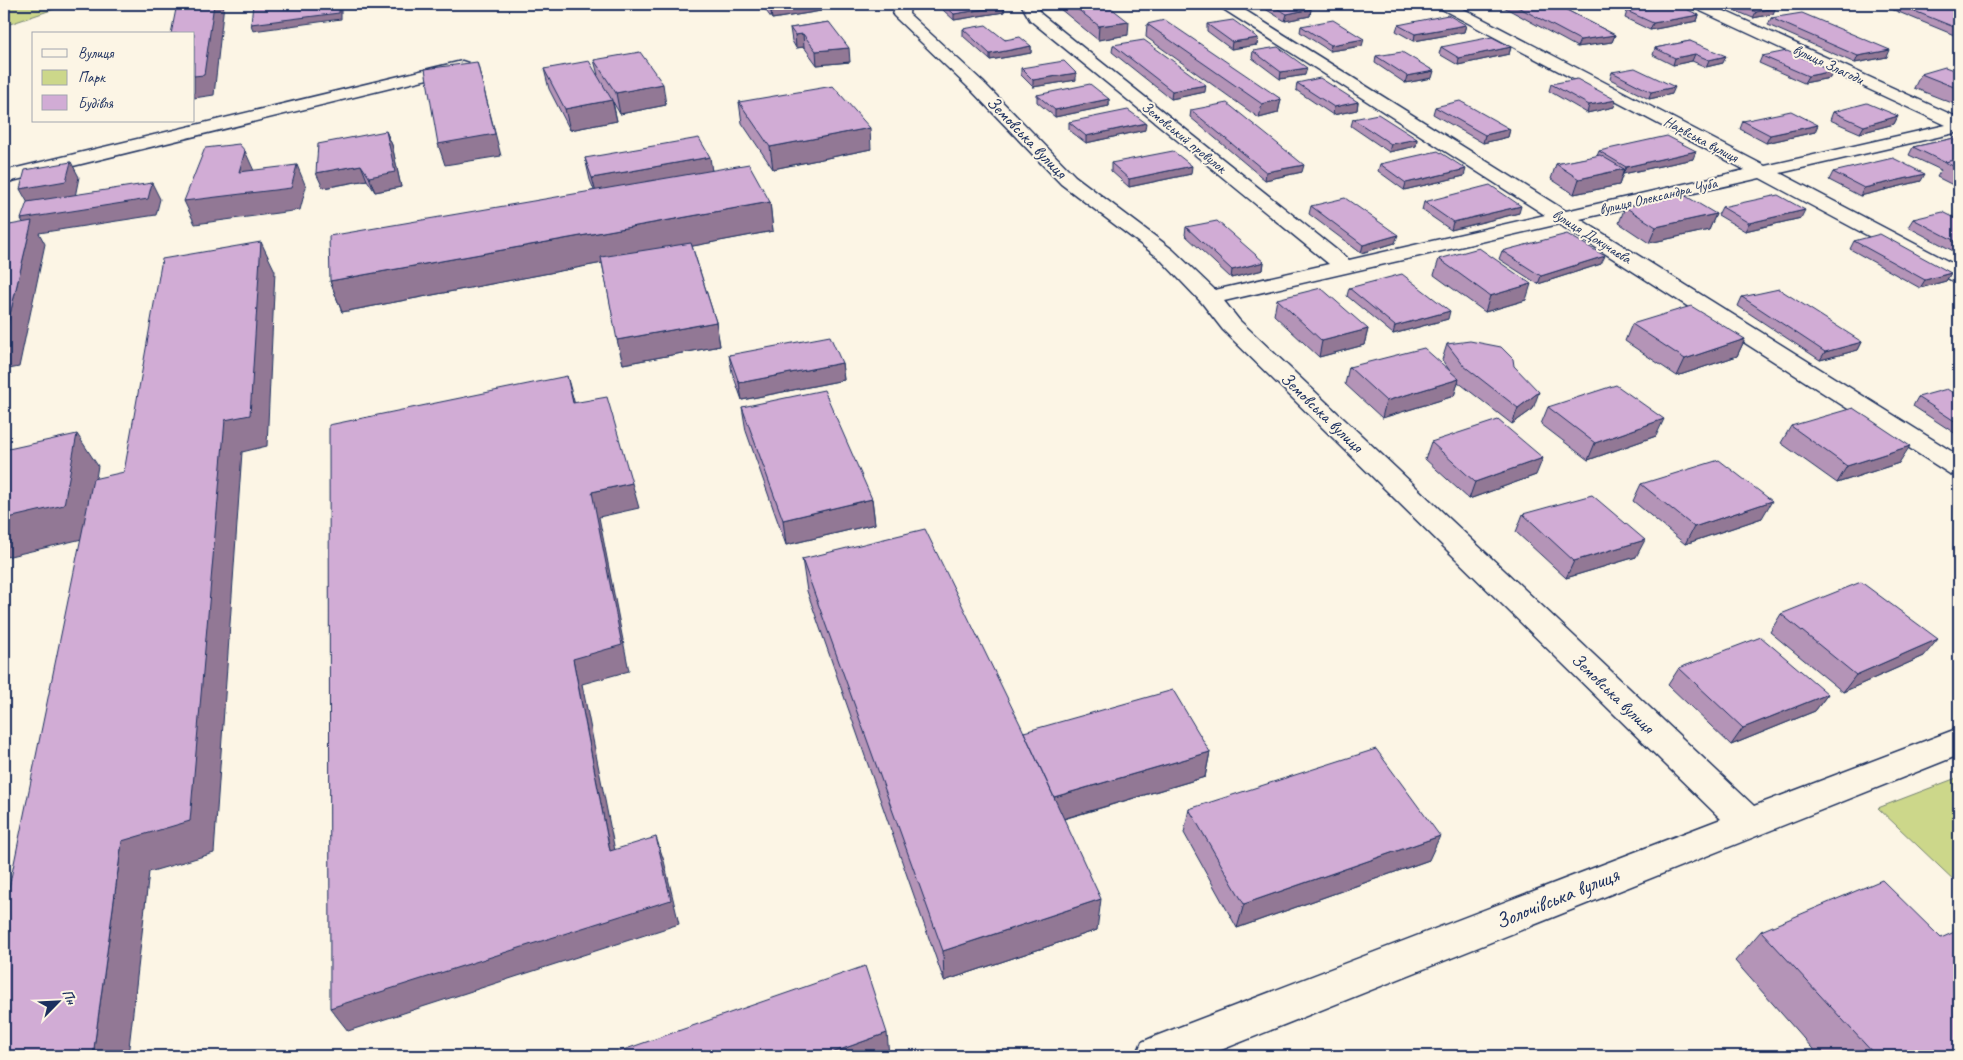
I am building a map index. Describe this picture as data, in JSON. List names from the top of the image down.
{
  "streets": {
    "street": [
      "вулиця Злагоди",
      "Земовська вулиця",
      "Земовський провулок",
      "Нарвська вулиця",
      "вулиця Олександра Чуба",
      "вулиця Докучаєва",
      "Золочівська вулиця"
    ]
  },
  "crossings": [
    ["вулиця Злагоди", "вулиця Олександра Чуба"],
    ["Земовська вулиця", "вулиця Олександра Чуба"],
    ["Земовська вулиця", "Золочівська вулиця"],
    ["Земовський провулок", "вулиця Олександра Чуба"],
    ["Нарвська вулиця", "вулиця Олександра Чуба"],
    ["вулиця Олександра Чуба", "вулиця Докучаєва"]
  ],
  "legend": ["Вулиця", "Парк", "Будівля"],
  "north": "top right"
}
